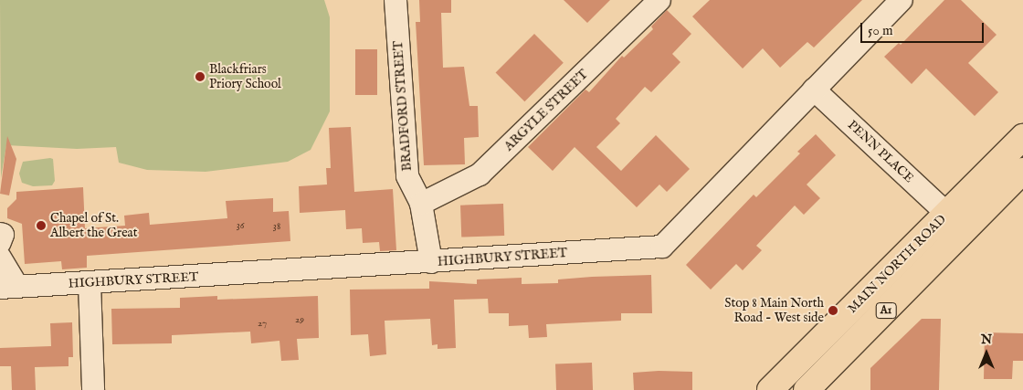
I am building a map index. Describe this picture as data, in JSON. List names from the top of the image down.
{
  "streets": {
    "highway": ["MAIN NORTH ROAD", "A1"],
    "street": [
      "BRADFORD STREET",
      "ARGYLE STREET",
      "PENN PLACE",
      "HIGHBURY STREET"
    ]
  },
  "crossings": [
    ["BRADFORD STREET", "ARGYLE STREET"],
    ["BRADFORD STREET", "HIGHBURY STREET"],
    ["PENN PLACE", "HIGHBURY STREET"],
    ["PENN PLACE", "MAIN NORTH ROAD"]
  ],
  "places": ["Blackfriars Priory School", "Chapel of St. Albert the Great", "Stop 8 Main North Road - West side"],
  "house_numbers": [
    "36",
    "38",
    "29",
    "27"
  ],
  "scale_bar": "50 m",
  "north": "top"
}
